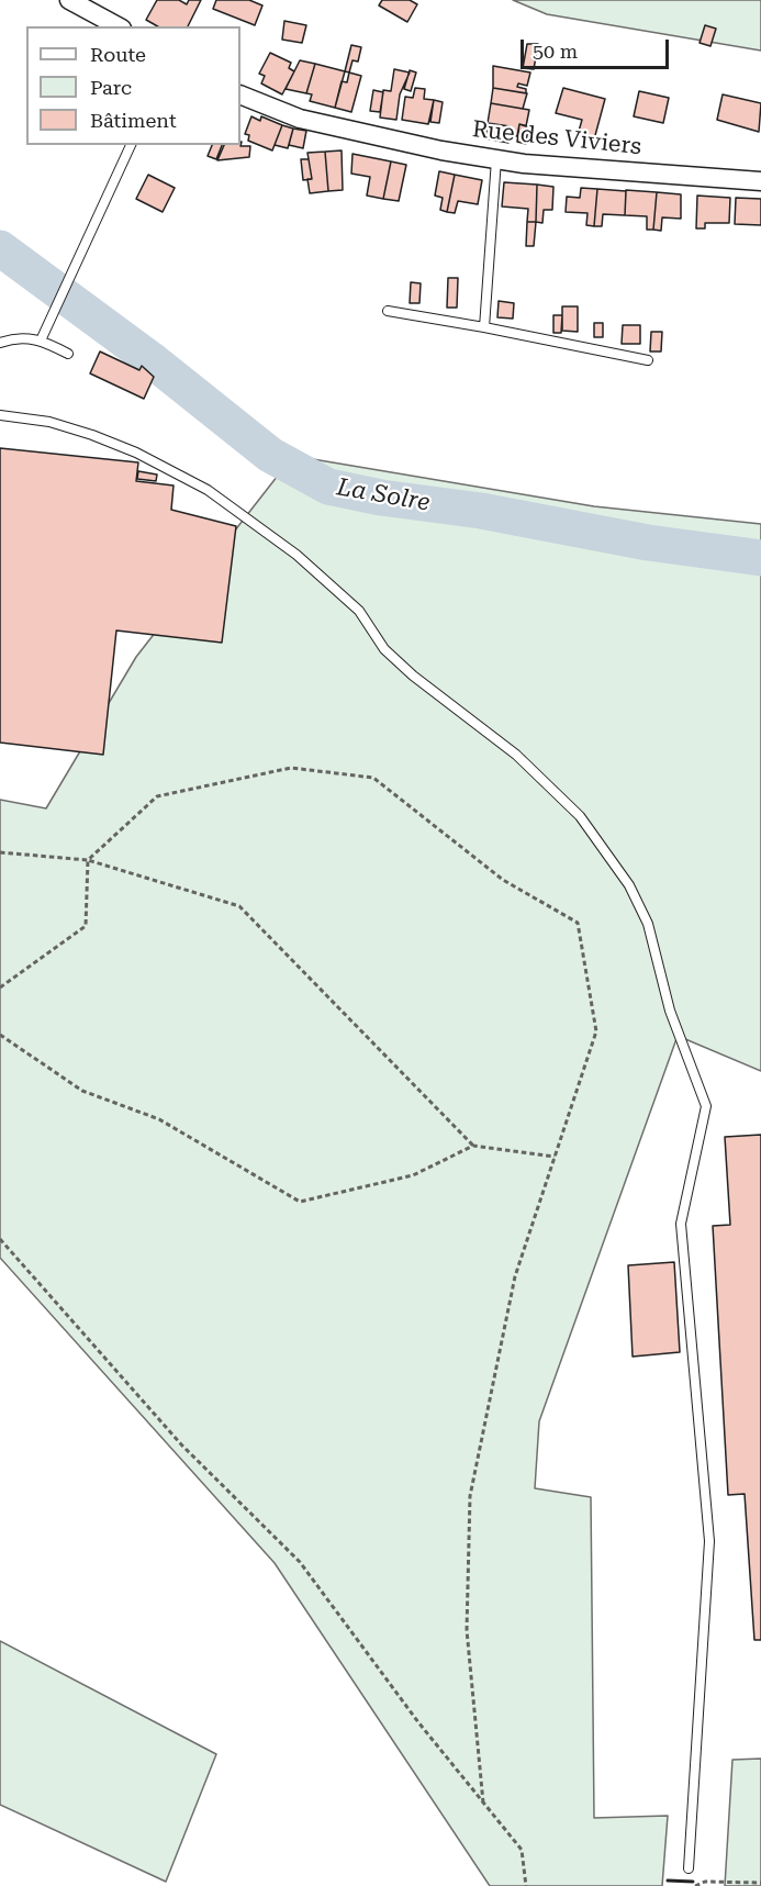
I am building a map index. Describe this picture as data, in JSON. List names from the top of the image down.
{
  "streets": {
    "street": ["Rue des Viviers"]
  },
  "water": ["La Solre"],
  "legend": ["Route", "Parc", "Bâtiment"],
  "scale_bar": "50 m"
}
